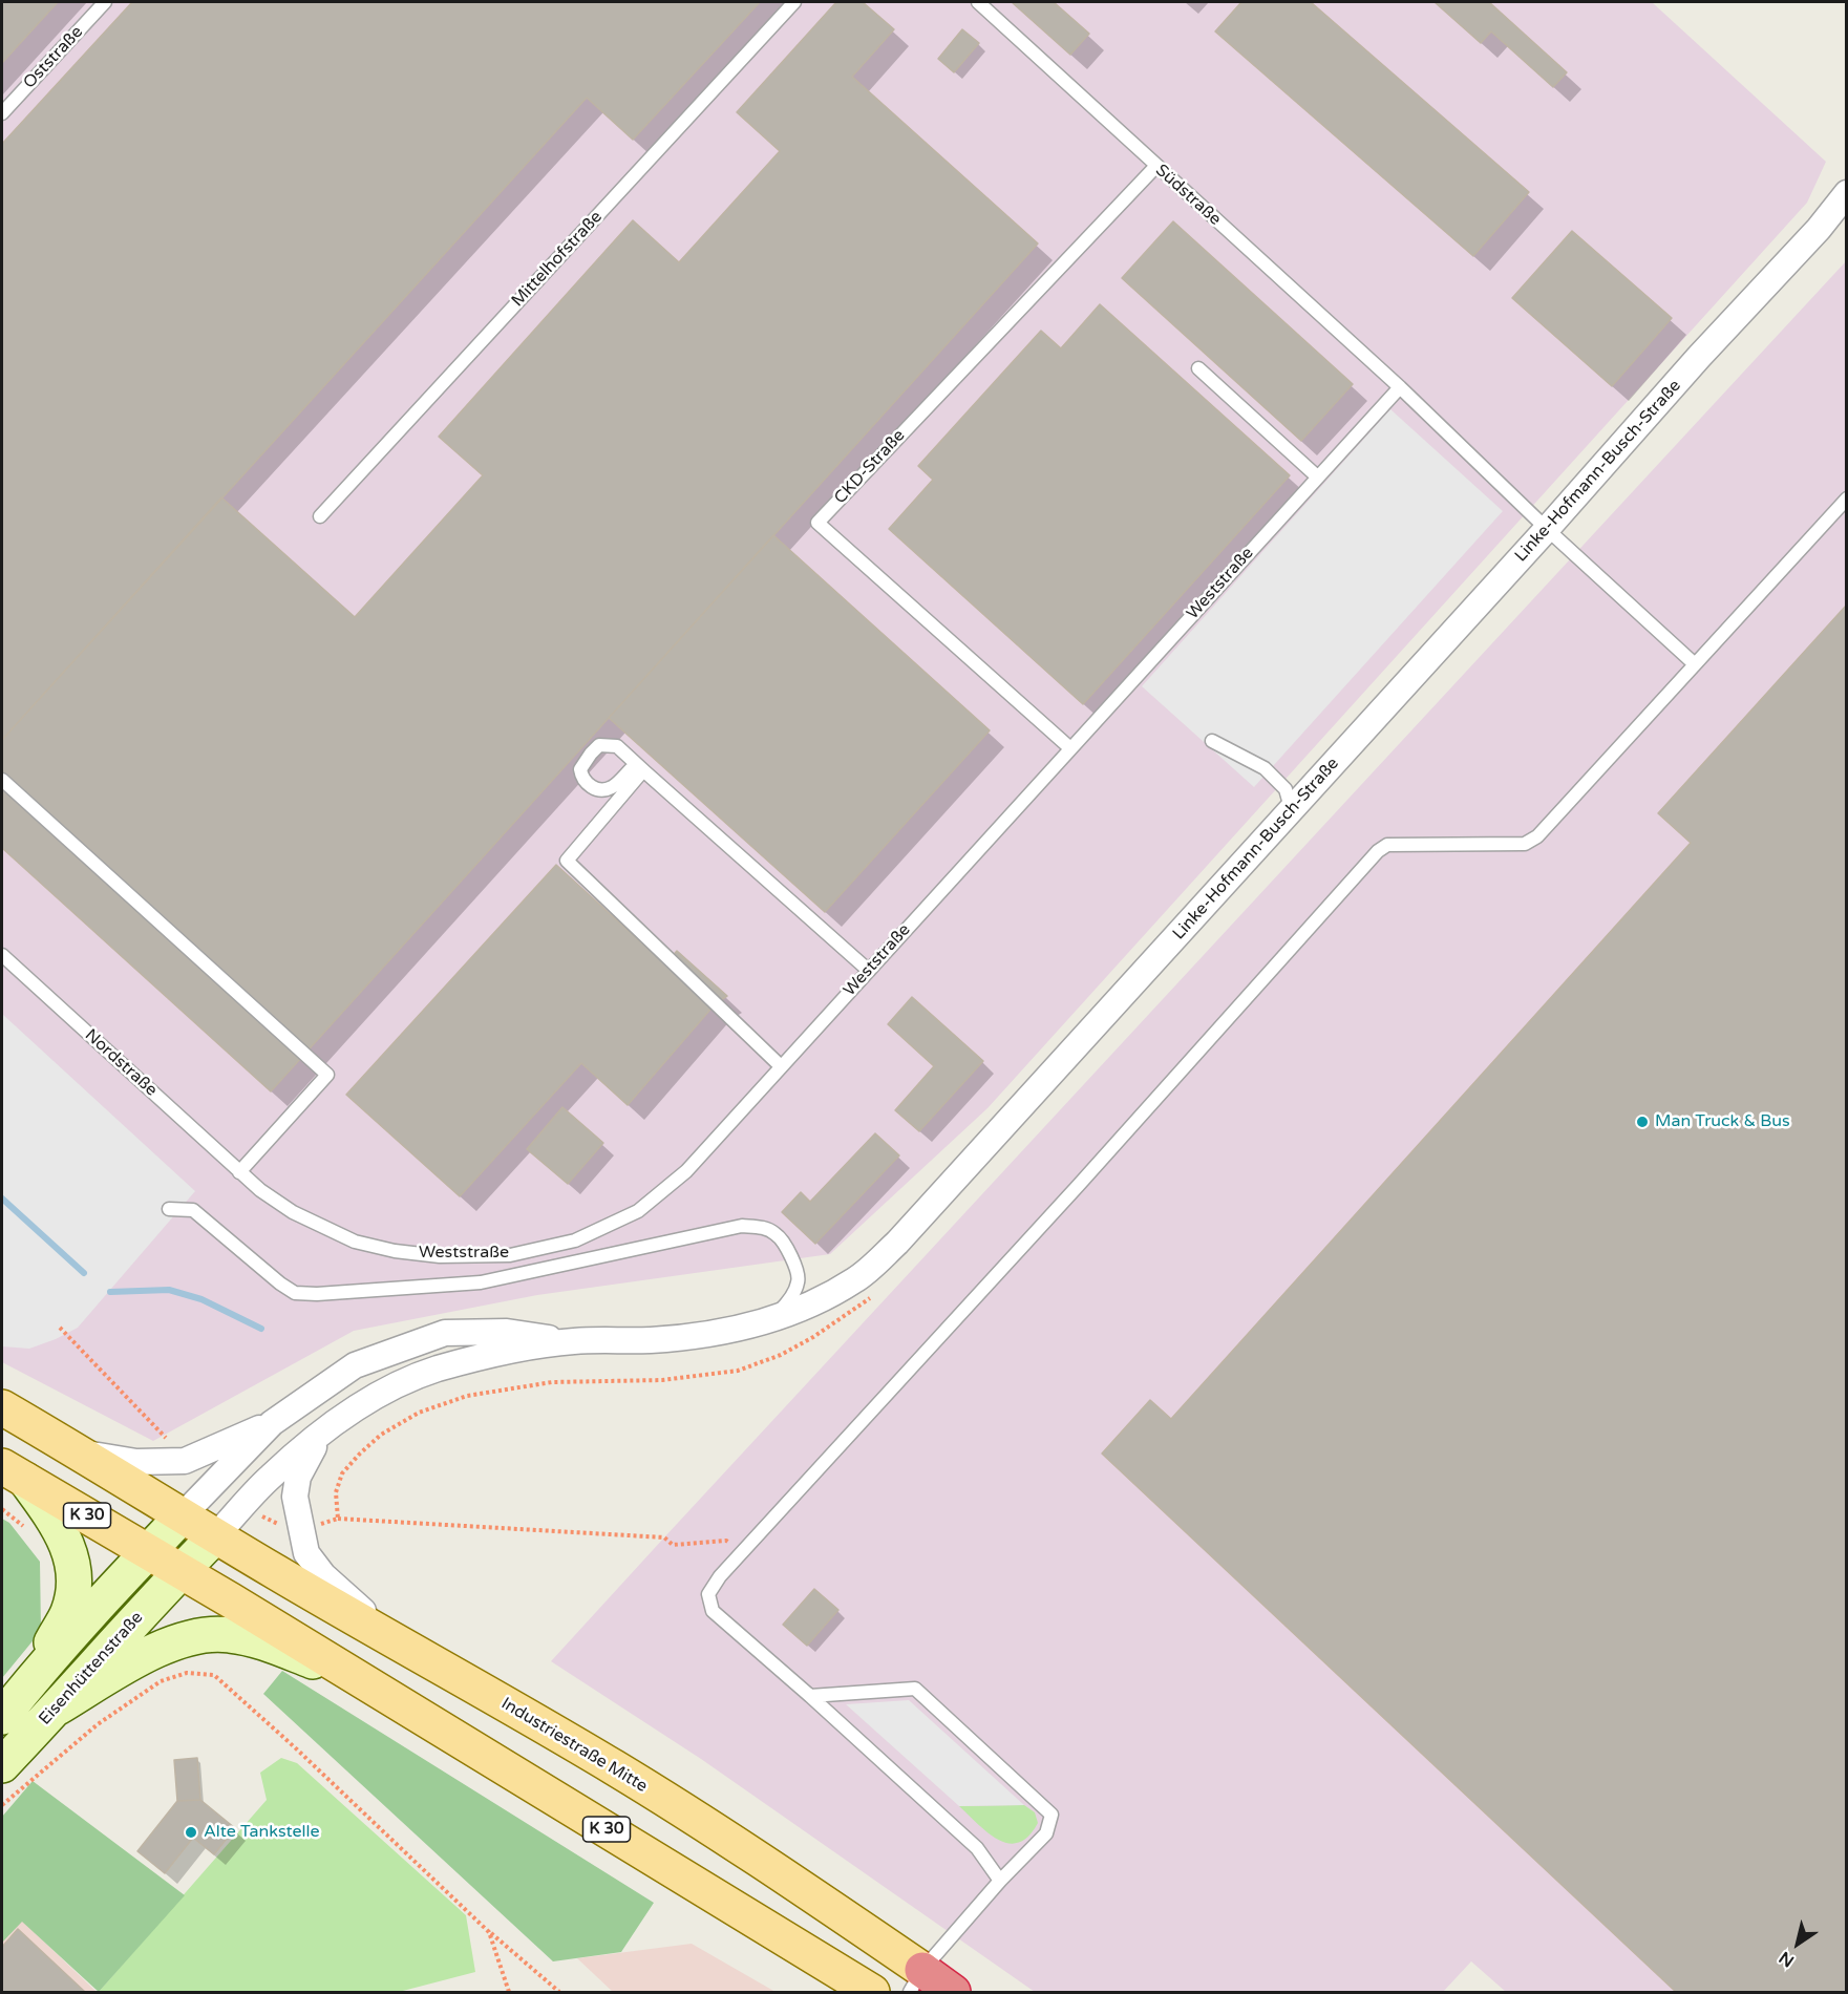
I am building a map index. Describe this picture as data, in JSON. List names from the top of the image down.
{
  "streets": {
    "highway": ["Industriestraße Mitte"],
    "main road": ["K 30"],
    "street": ["Linke-Hofmann-Busch-Straße", "Eisenhüttenstraße"],
    "lane": [
      "Oststraße",
      "Südstraße",
      "Mittelhofstraße",
      "CKD-Straße",
      "Weststraße",
      "Nordstraße"
    ]
  },
  "crossings": [
    ["Südstraße", "CKD-Straße"],
    ["Südstraße", "Linke-Hofmann-Busch-Straße"],
    ["Südstraße", "Weststraße"],
    ["CKD-Straße", "Weststraße"],
    ["Linke-Hofmann-Busch-Straße", "Eisenhüttenstraße"],
    ["Linke-Hofmann-Busch-Straße", "Industriestraße Mitte"],
    ["Weststraße", "Nordstraße"],
    ["K 30", "Eisenhüttenstraße"],
    ["Eisenhüttenstraße", "Industriestraße Mitte"]
  ],
  "places": ["Man Truck & Bus", "Alte Tankstelle"],
  "north": "bottom left"
}
